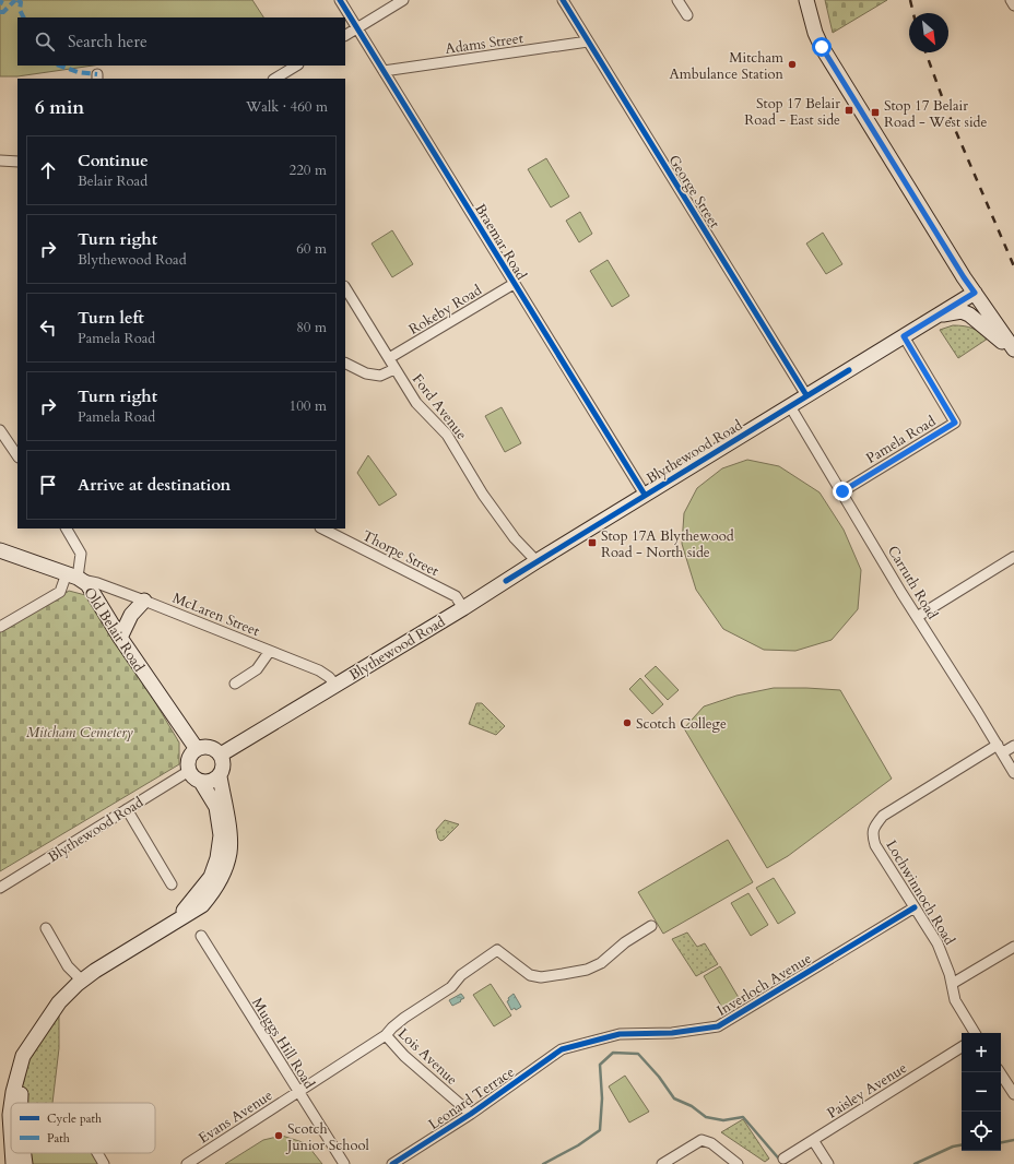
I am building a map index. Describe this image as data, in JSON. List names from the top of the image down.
{
  "streets": {
    "main road": ["Blythewood Road", "Old Belair Road"],
    "street": [
      "Adams Street",
      "George Street",
      "Braemar Road",
      "Rokeby Road",
      "Ford Avenue",
      "Pamela Road",
      "Thorpe Street",
      "Carruth Road",
      "McLaren Street",
      "Lochwinnoch Road",
      "Inverloch Avenue",
      "Muggs Hill Road",
      "Lois Avenue",
      "Paisley Avenue",
      "Leonard Terrace",
      "Evans Avenue"
    ]
  },
  "crossings": [
    ["Adams Street", "George Street"],
    ["Adams Street", "Braemar Road"],
    ["George Street", "Blythewood Road"],
    ["Braemar Road", "Rokeby Road"],
    ["Braemar Road", "Blythewood Road"],
    ["Rokeby Road", "Ford Avenue"],
    ["Ford Avenue", "Blythewood Road"],
    ["Pamela Road", "Blythewood Road"],
    ["Pamela Road", "Carruth Road"],
    ["Blythewood Road", "Thorpe Street"],
    ["Blythewood Road", "Carruth Road"],
    ["Blythewood Road", "McLaren Street"],
    ["Blythewood Road", "Old Belair Road"],
    ["Carruth Road", "Lochwinnoch Road"],
    ["McLaren Street", "Old Belair Road"],
    ["Lochwinnoch Road", "Inverloch Avenue"],
    ["Inverloch Avenue", "Leonard Terrace"],
    ["Muggs Hill Road", "Lois Avenue"],
    ["Muggs Hill Road", "Evans Avenue"],
    ["Lois Avenue", "Leonard Terrace"],
    ["Lois Avenue", "Evans Avenue"]
  ],
  "parks": ["Mitcham Cemetery"],
  "places": {
    "other": ["Mitcham Ambulance Station", "Scotch College", "Scotch Junior School"],
    "transit": ["Stop 17 Belair Road - East side", "Stop 17 Belair Road - West side", "Stop 17A Blythewood Road - North side"]
  },
  "legend": ["Cycle path", "Path"],
  "north": "bottom right",
  "page": {
    "search": "Search here",
    "heading": ["6 min", "Walk · 460 m"],
    "list": [
      ["Continue", "Belair Road", "220 m"],
      ["Turn right", "Blythewood Road", "60 m"],
      ["Turn left", "Pamela Road", "80 m"],
      ["Turn right", "Pamela Road", "100 m"],
      "Arrive at destination"
    ],
    "map_buttons": ["+", "−"]
  }
}
